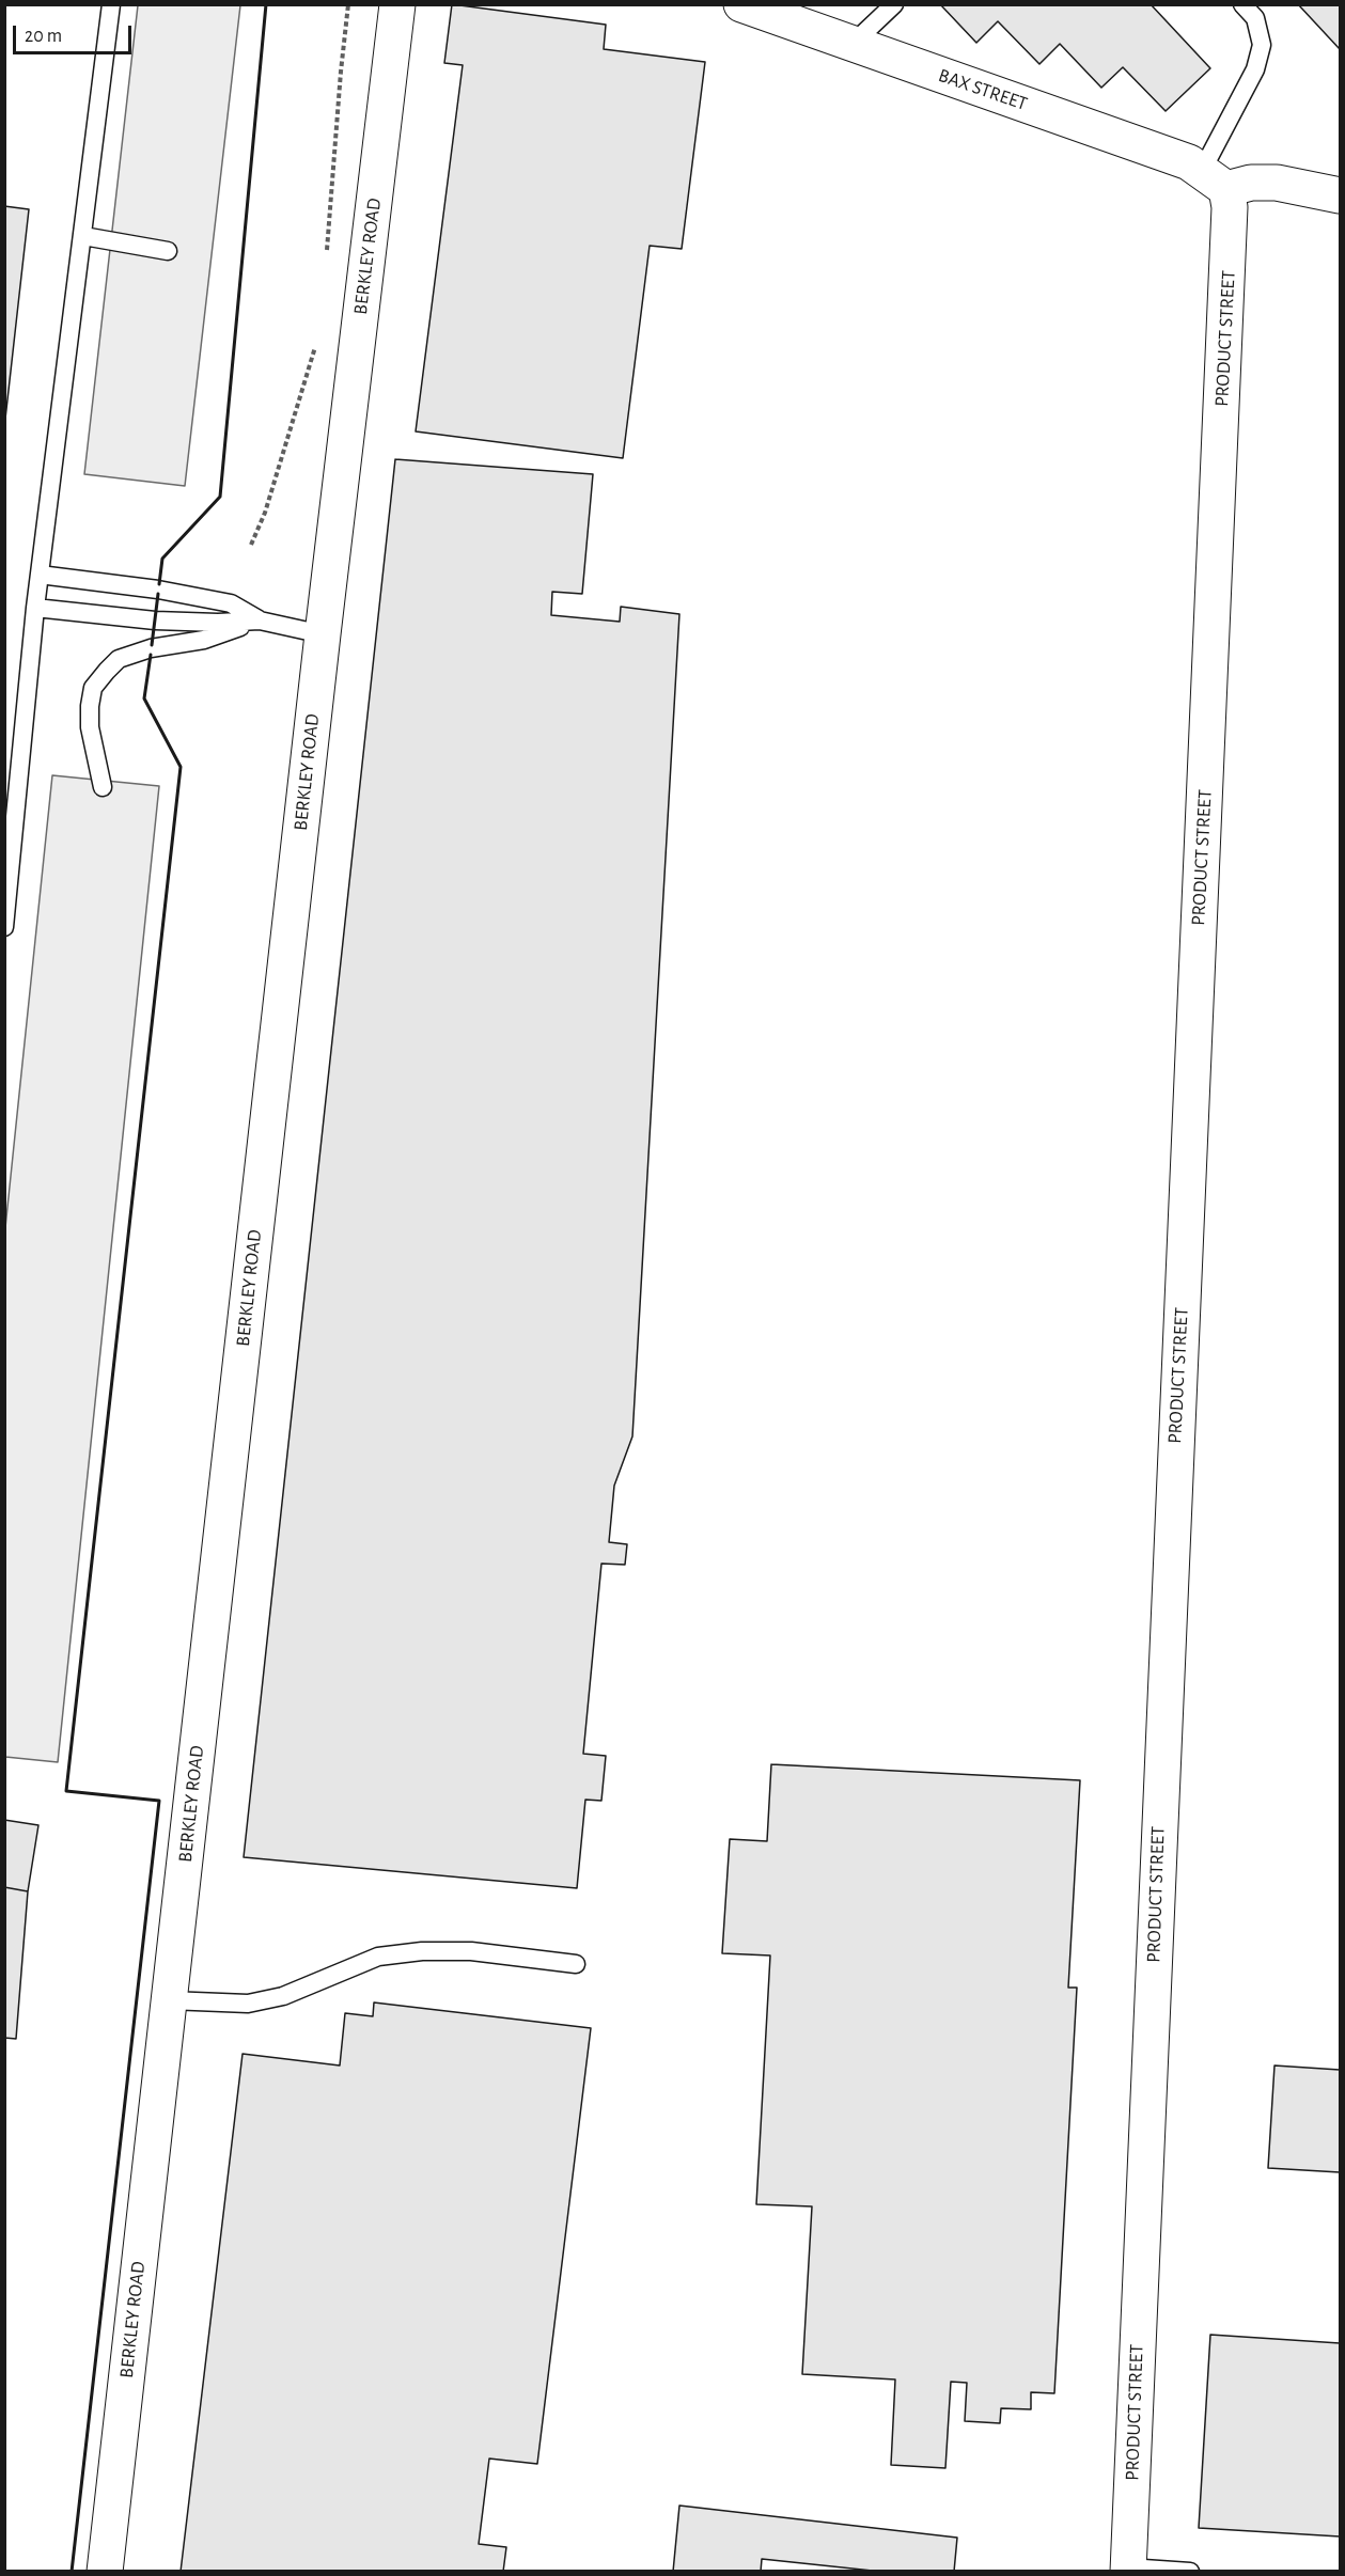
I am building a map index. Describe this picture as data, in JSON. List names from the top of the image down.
{
  "streets": {
    "street": ["BAX STREET", "BERKLEY ROAD", "PRODUCT STREET"]
  },
  "crossings": [
    ["BAX STREET", "PRODUCT STREET"]
  ],
  "scale_bar": "20 m"
}
